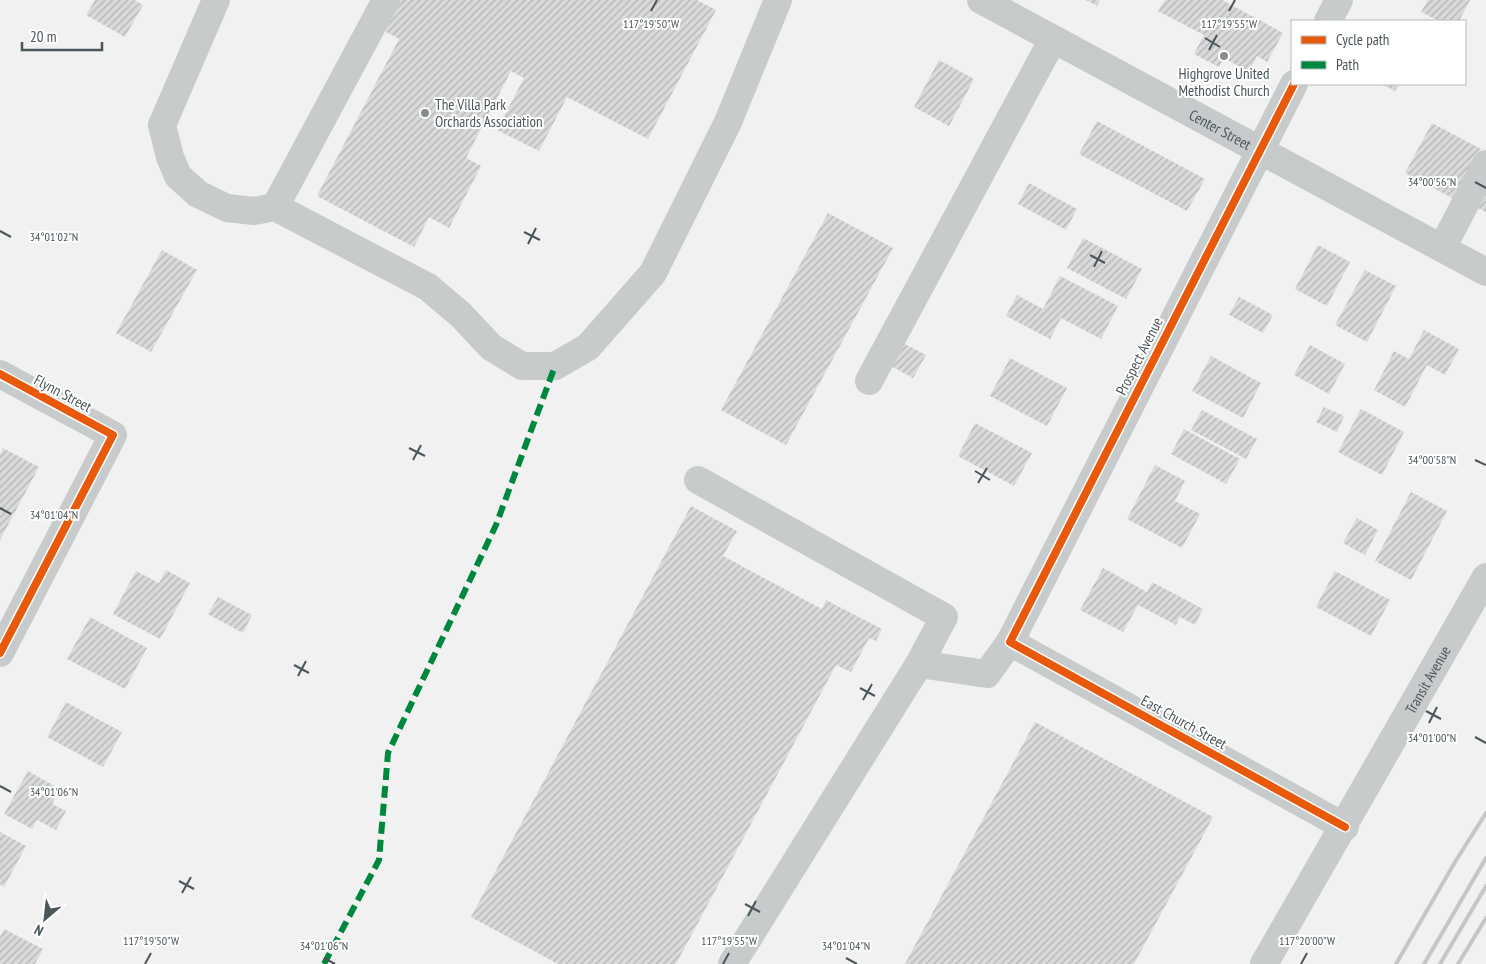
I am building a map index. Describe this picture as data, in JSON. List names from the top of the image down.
{
  "streets": {
    "main road": ["Center Street"],
    "street": [
      "Prospect Avenue",
      "Flynn Street",
      "Transit Avenue",
      "East Church Street"
    ]
  },
  "crossings": [
    ["Center Street", "Prospect Avenue"],
    ["Prospect Avenue", "East Church Street"],
    ["Transit Avenue", "East Church Street"]
  ],
  "places": ["Highgrove United Methodist Church", "The Villa Park Orchards Association"],
  "legend": ["Cycle path", "Path"],
  "scale_bar": "20 m",
  "north": "bottom left",
  "coordinates": [
    "117°19'50\"W",
    "117°19'55\"W",
    "34°00'56\"N",
    "34°01'02\"N",
    "34°00'58\"N",
    "34°01'04\"N",
    "34°01'00\"N",
    "34°01'06\"N",
    "117°20'00\"W"
  ]
}
